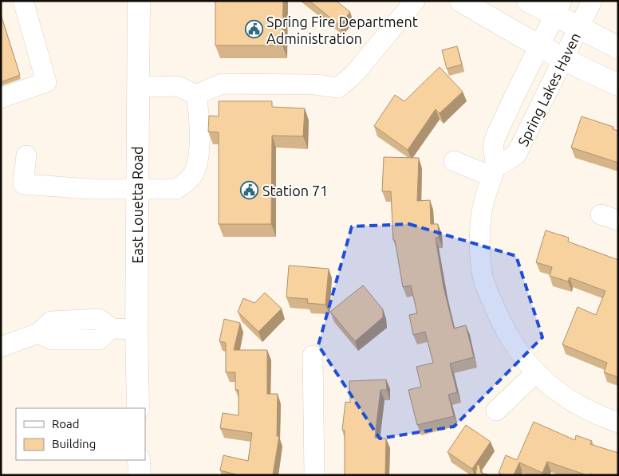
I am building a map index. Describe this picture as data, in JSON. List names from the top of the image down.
{
  "streets": {
    "main road": ["East Louetta Road"],
    "street": ["Spring Lakes Haven"]
  },
  "places": {
    "public building": ["Spring Fire Department Administration", "Station 71"]
  },
  "legend": ["Road", "Building"]
}
